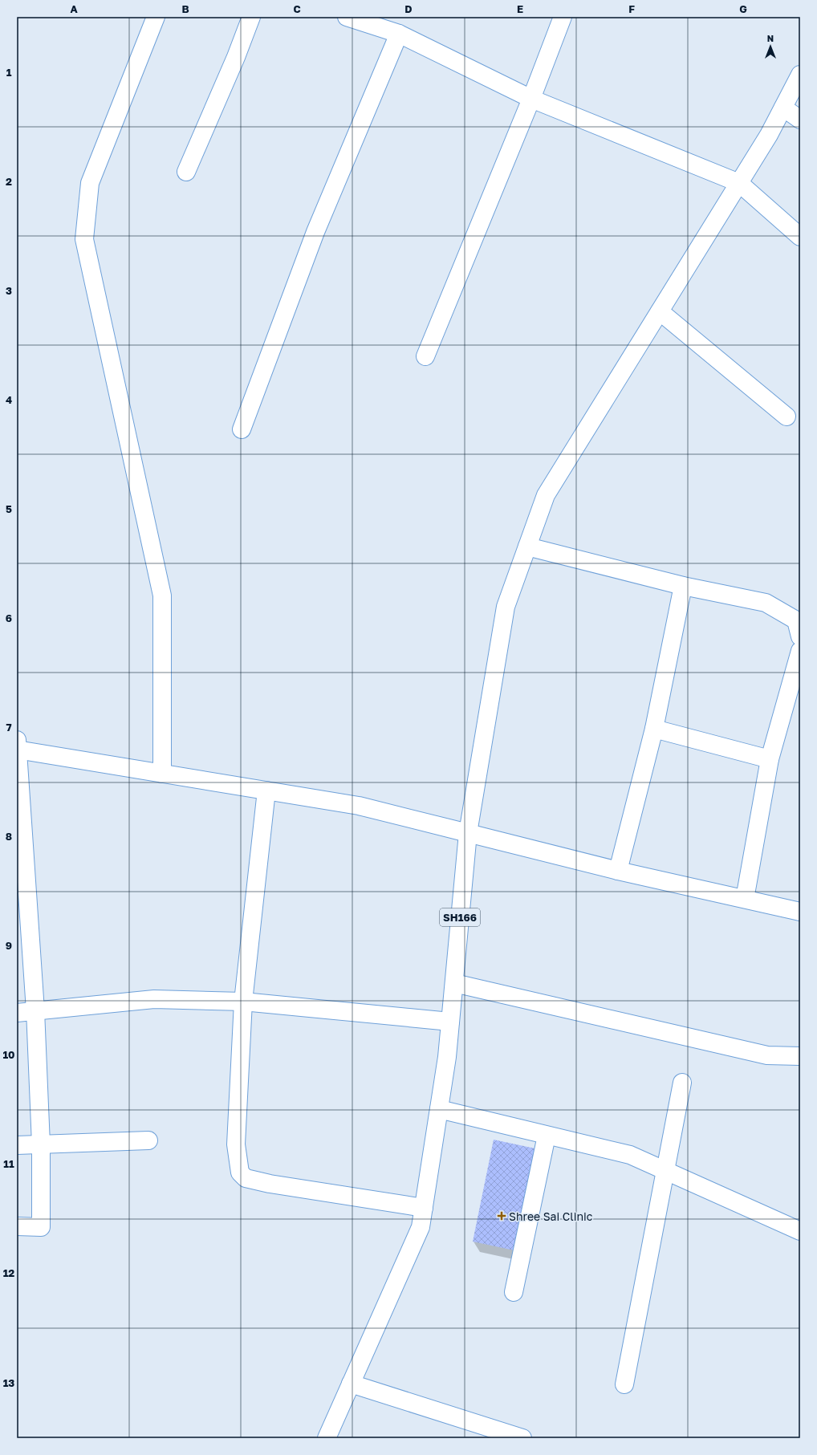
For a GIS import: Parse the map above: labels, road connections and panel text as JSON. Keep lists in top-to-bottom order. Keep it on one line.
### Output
{"streets":{"street":["SH166"]},"places":{"health":["Shree Sai Clinic"]},"north":"top","grid":{"columns":["A","B","C","D","E","F","G"],"rows":["1","2","3","4","5","6","7","8","9","10","11","12","13"]}}
